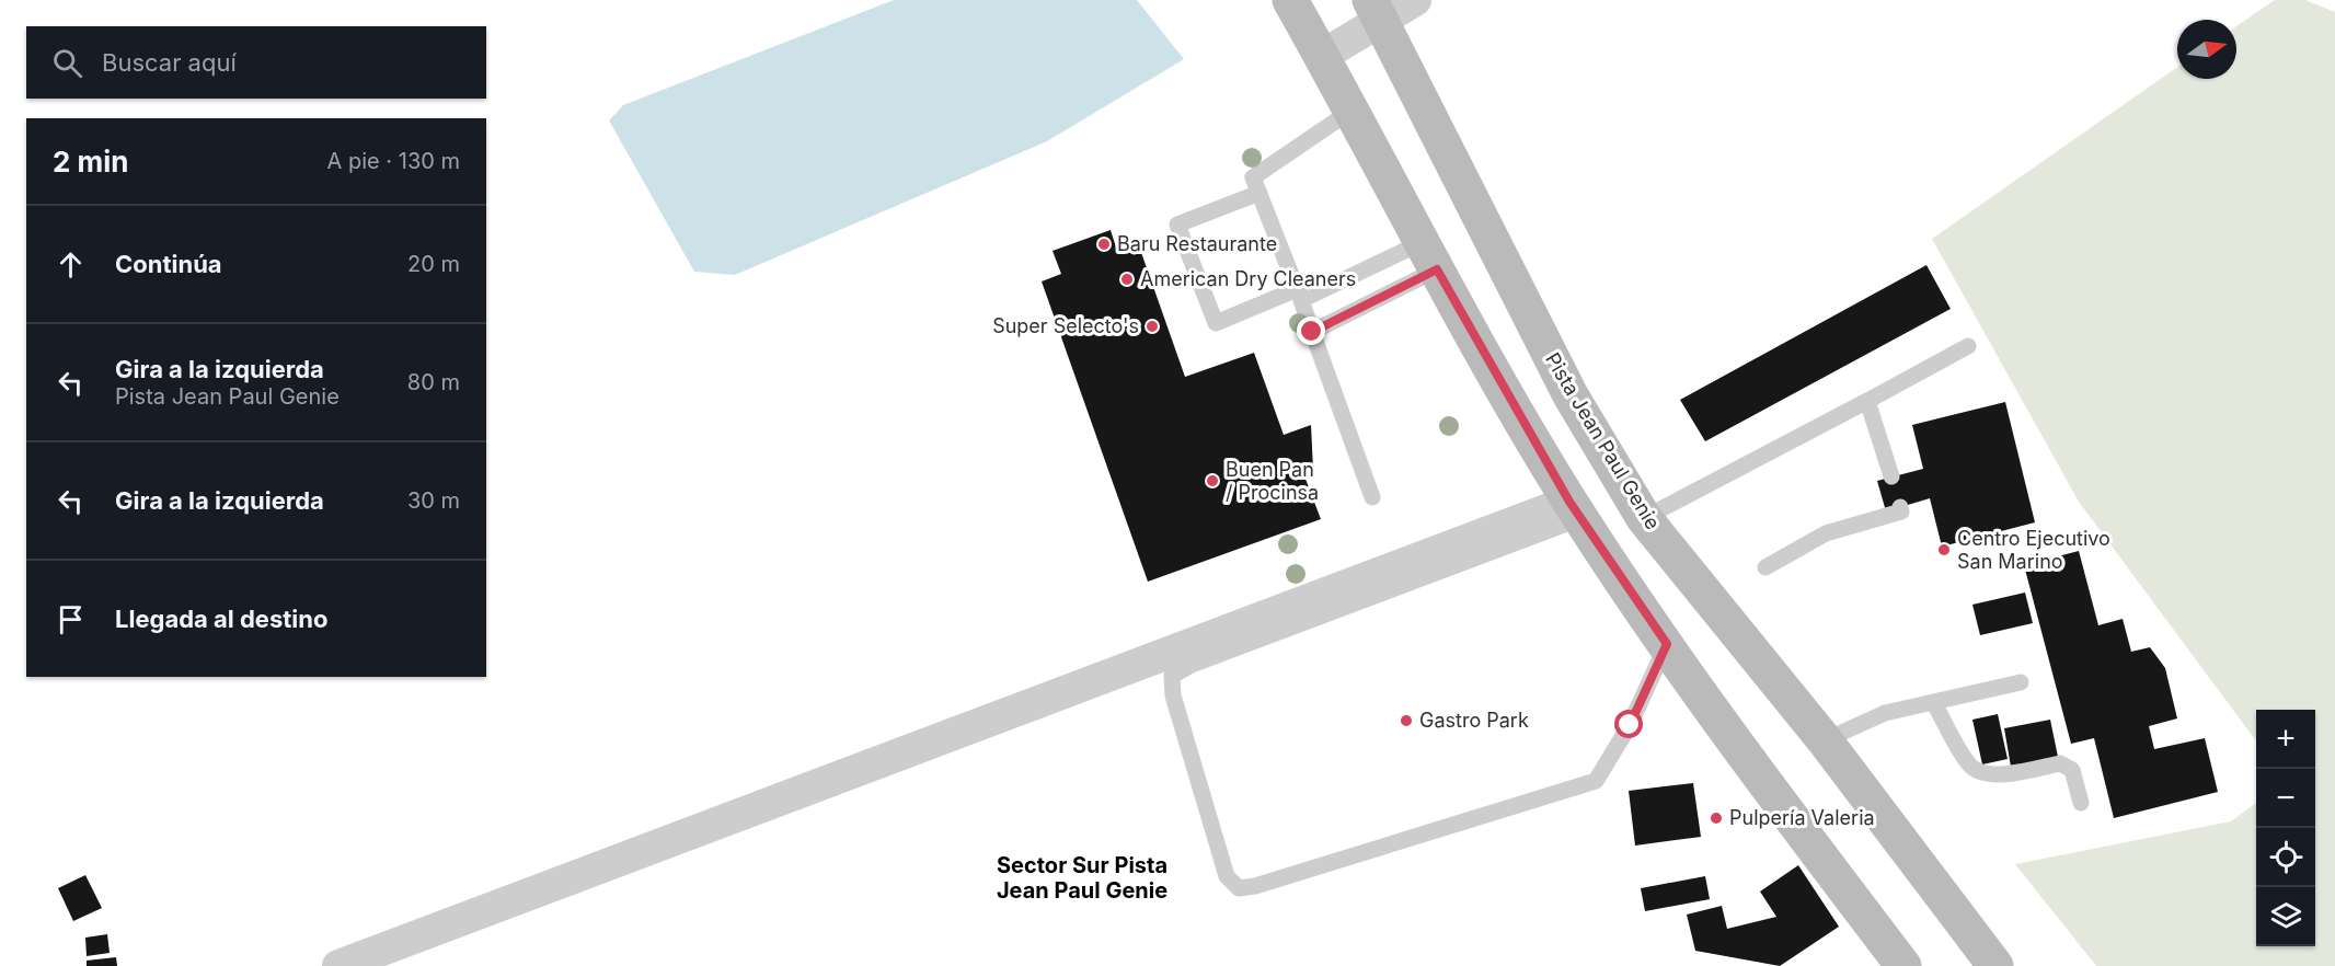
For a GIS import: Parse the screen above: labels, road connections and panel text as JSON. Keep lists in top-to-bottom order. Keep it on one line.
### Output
{"streets":{"main road":["Pista Jean Paul Genie"]},"districts":["Sector Sur Pista Jean Paul Genie"],"places":["Baru Restaurante","American Dry Cleaners","Super Selecto's","Buen Pan / Procinsa","Centro Ejecutivo San Marino","Gastro Park","Pulpería Valeria"],"north":"right","page":{"search":"Buscar aquí","heading":["2 min","A pie · 130 m"],"list":[["Continúa","20 m"],["Gira a la izquierda","Pista Jean Paul Genie","80 m"],["Gira a la izquierda","30 m"],"Llegada al destino"],"map_buttons":["+","−"]}}
